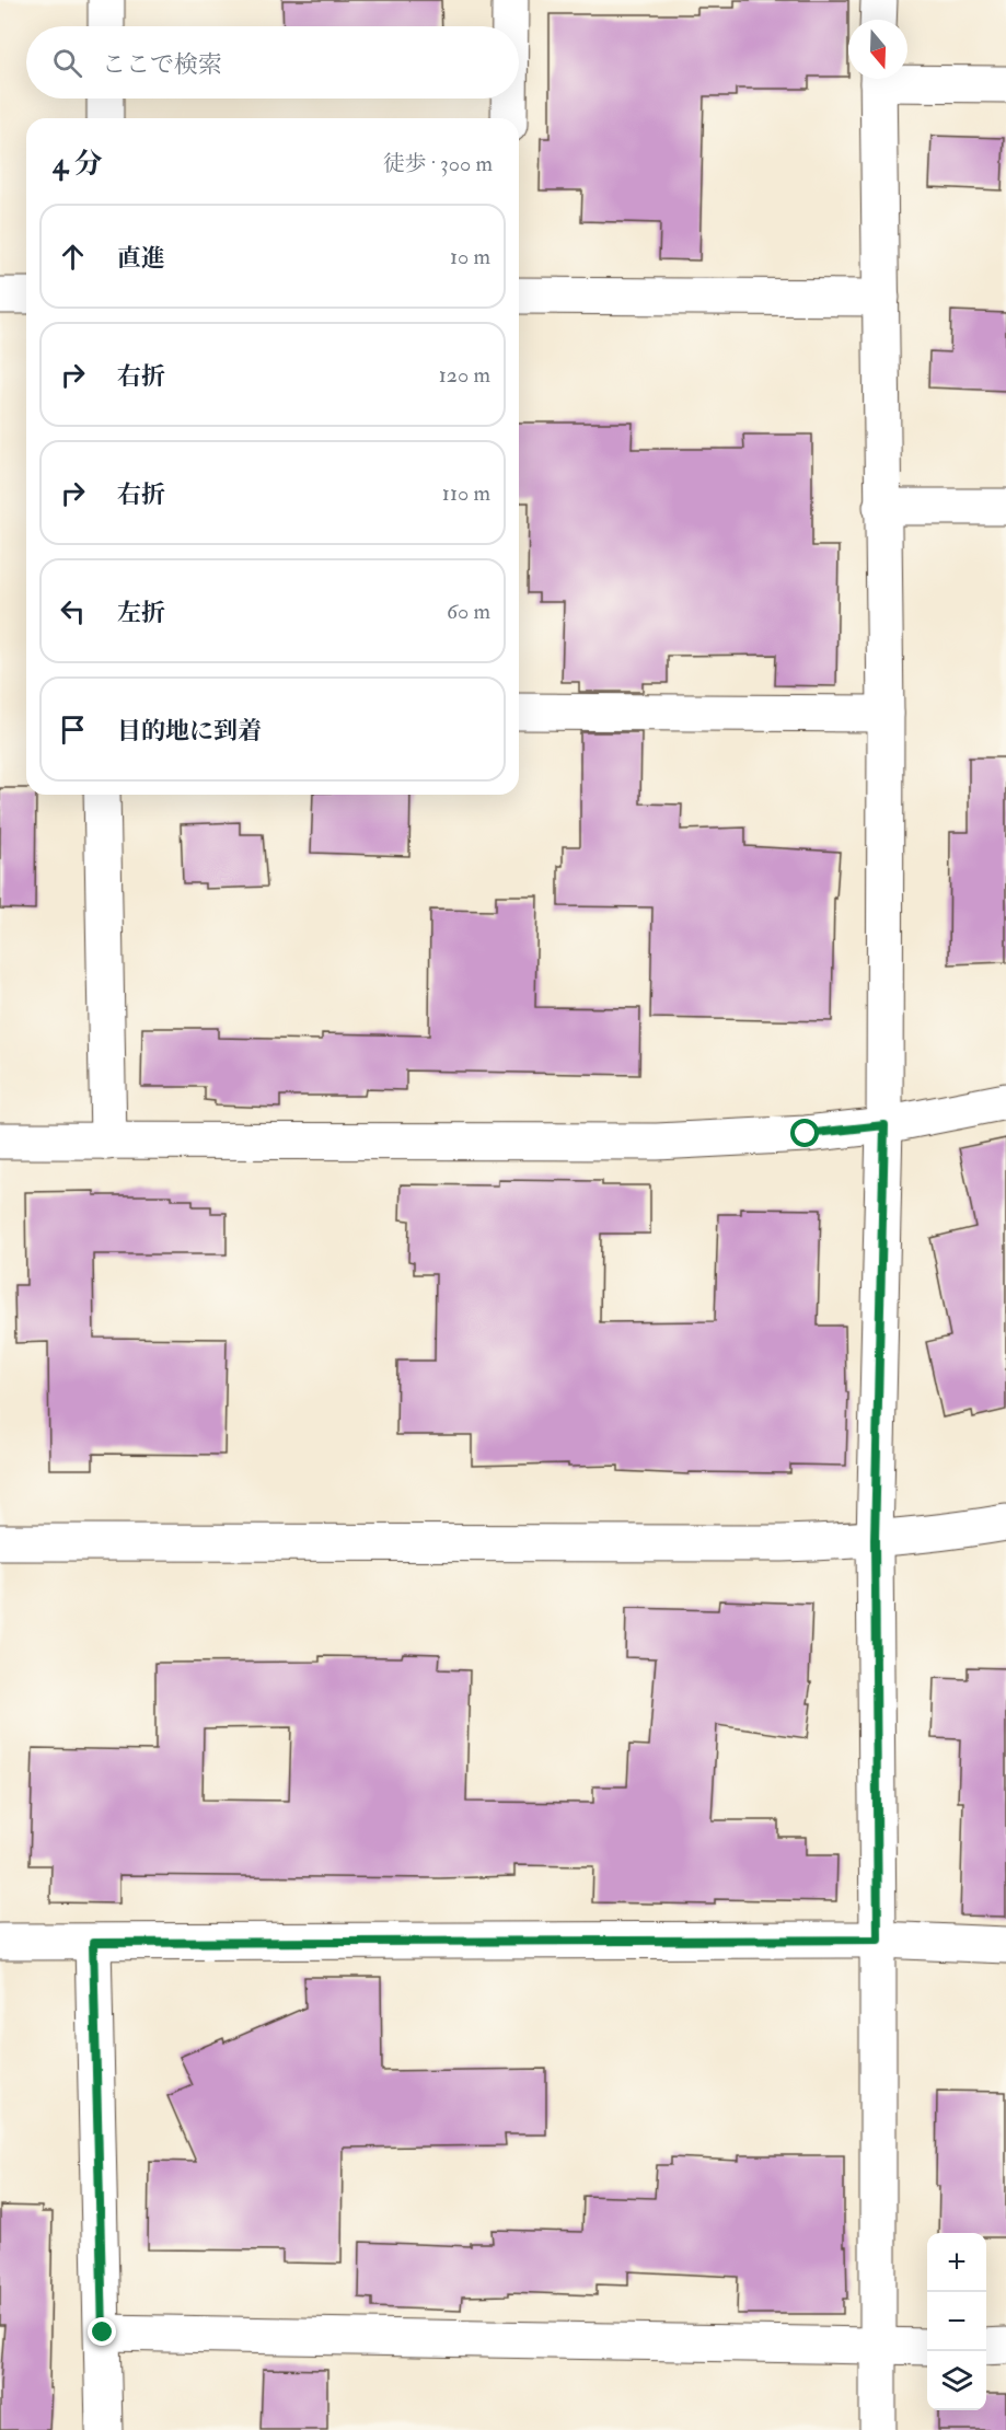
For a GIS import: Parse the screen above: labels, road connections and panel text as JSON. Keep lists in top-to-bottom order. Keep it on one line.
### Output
{"north":"bottom","page":{"search":"ここで検索","heading":["4 分","徒歩 · 300 m"],"list":[["直進","10 m"],["右折","120 m"],["右折","110 m"],["左折","60 m"],"目的地に到着"],"map_buttons":["+","−"]}}
